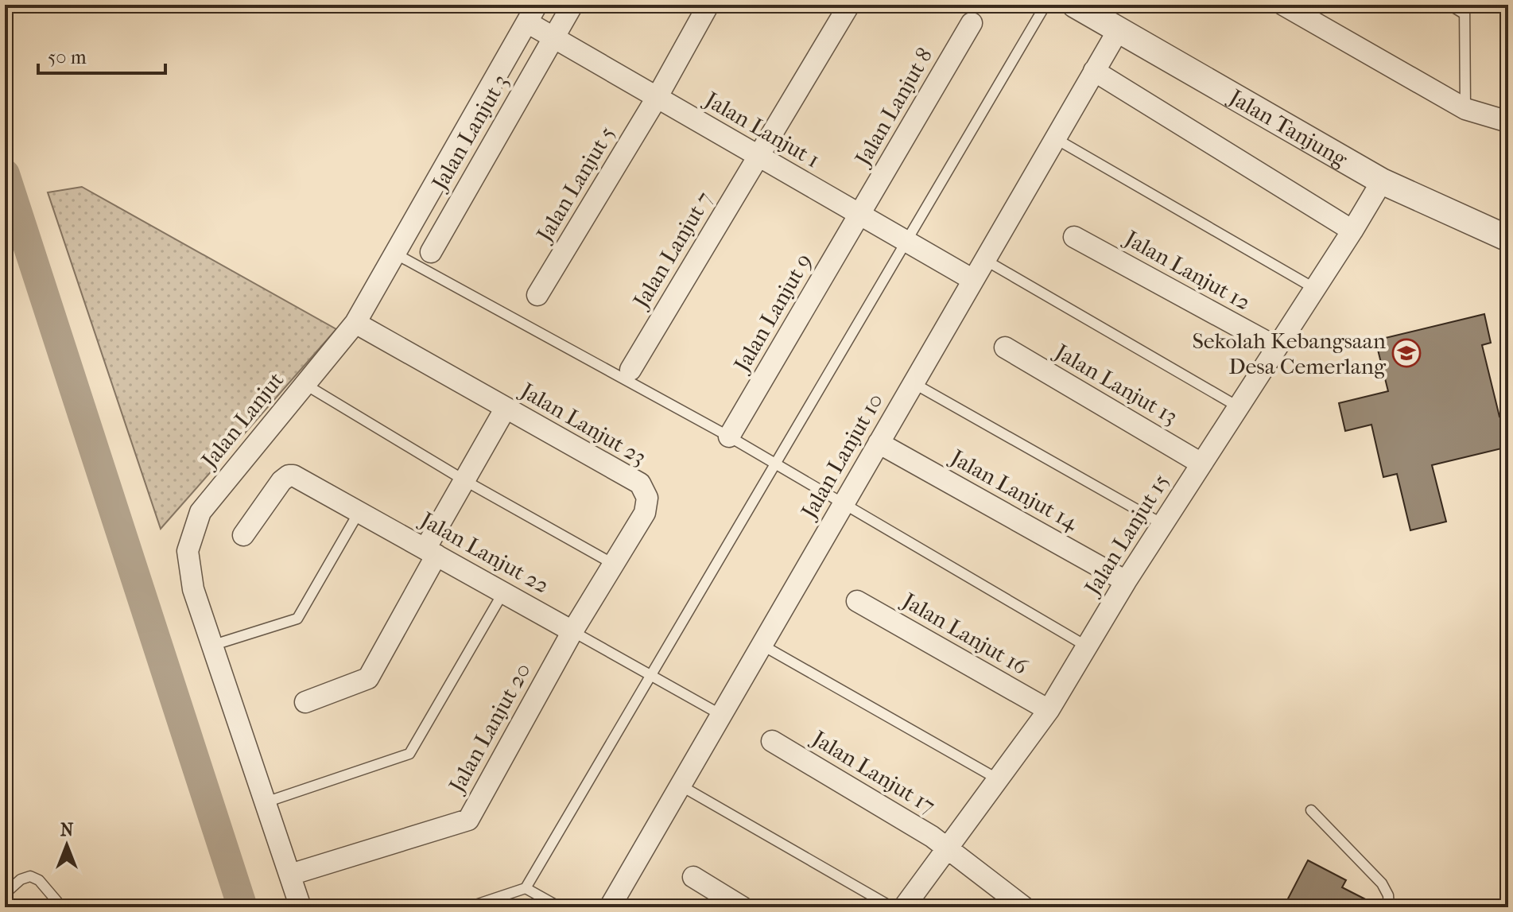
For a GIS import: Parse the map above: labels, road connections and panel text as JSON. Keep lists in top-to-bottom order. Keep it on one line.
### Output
{"streets":{"street":["Jalan Lanjut 8","Jalan Tanjung","Jalan Lanjut 1","Jalan Lanjut 3","Jalan Lanjut 5","Jalan Lanjut 7","Jalan Lanjut 12","Jalan Lanjut 9","Jalan Lanjut 13","Jalan Lanjut","Jalan Lanjut 23","Jalan Lanjut 10","Jalan Lanjut 14","Jalan Lanjut 15","Jalan Lanjut 22","Jalan Lanjut 16","Jalan Lanjut 20","Jalan Lanjut 17"]},"crossings":[["Jalan Lanjut 8","Jalan Lanjut 1"],["Jalan Lanjut 8","Jalan Lanjut 9"],["Jalan Tanjung","Jalan Lanjut 10"],["Jalan Tanjung","Jalan Lanjut 15"],["Jalan Lanjut 1","Jalan Lanjut 3"],["Jalan Lanjut 1","Jalan Lanjut 5"],["Jalan Lanjut 1","Jalan Lanjut 7"],["Jalan Lanjut 1","Jalan Lanjut 9"],["Jalan Lanjut 1","Jalan Lanjut"],["Jalan Lanjut 1","Jalan Lanjut 10"],["Jalan Lanjut 12","Jalan Lanjut 15"],["Jalan Lanjut 13","Jalan Lanjut 15"],["Jalan Lanjut","Jalan Lanjut 23"],["Jalan Lanjut","Jalan Lanjut 20"],["Jalan Lanjut 23","Jalan Lanjut 22"],["Jalan Lanjut 23","Jalan Lanjut 20"],["Jalan Lanjut 10","Jalan Lanjut 14"],["Jalan Lanjut 10","Jalan Lanjut 22"],["Jalan Lanjut 14","Jalan Lanjut 15"],["Jalan Lanjut 15","Jalan Lanjut 16"],["Jalan Lanjut 15","Jalan Lanjut 17"],["Jalan Lanjut 22","Jalan Lanjut 20"]],"places":{"school or university":["Sekolah Kebangsaan Desa Cemerlang"]},"scale_bar":"50 m","north":"top"}
